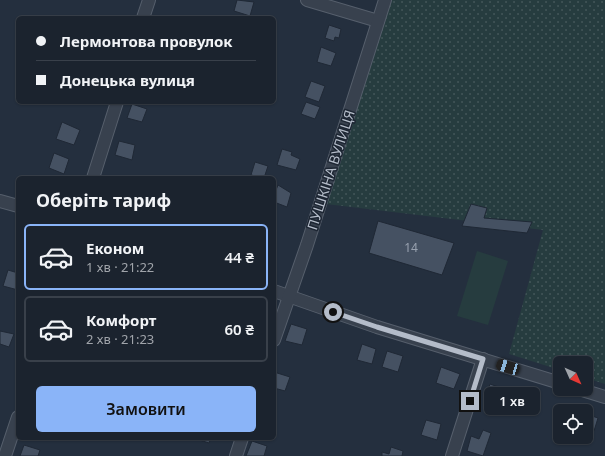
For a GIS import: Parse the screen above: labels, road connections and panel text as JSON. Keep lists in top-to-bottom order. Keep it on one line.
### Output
{"streets":{"street":["ПУШКІНА ВУЛИЦЯ"]},"house_numbers":["14"],"north":"bottom right","page":{"banner":["Лермонтова провулок","Донецька вулиця"],"heading":"Оберіть тариф","list":[{"name":"Економ","note":"1 хв · 21:22","value":"44 ₴"},{"name":"Комфорт","note":"2 хв · 21:23","value":"60 ₴"}],"buttons":"Замовити","bubble":"1 хв"}}
